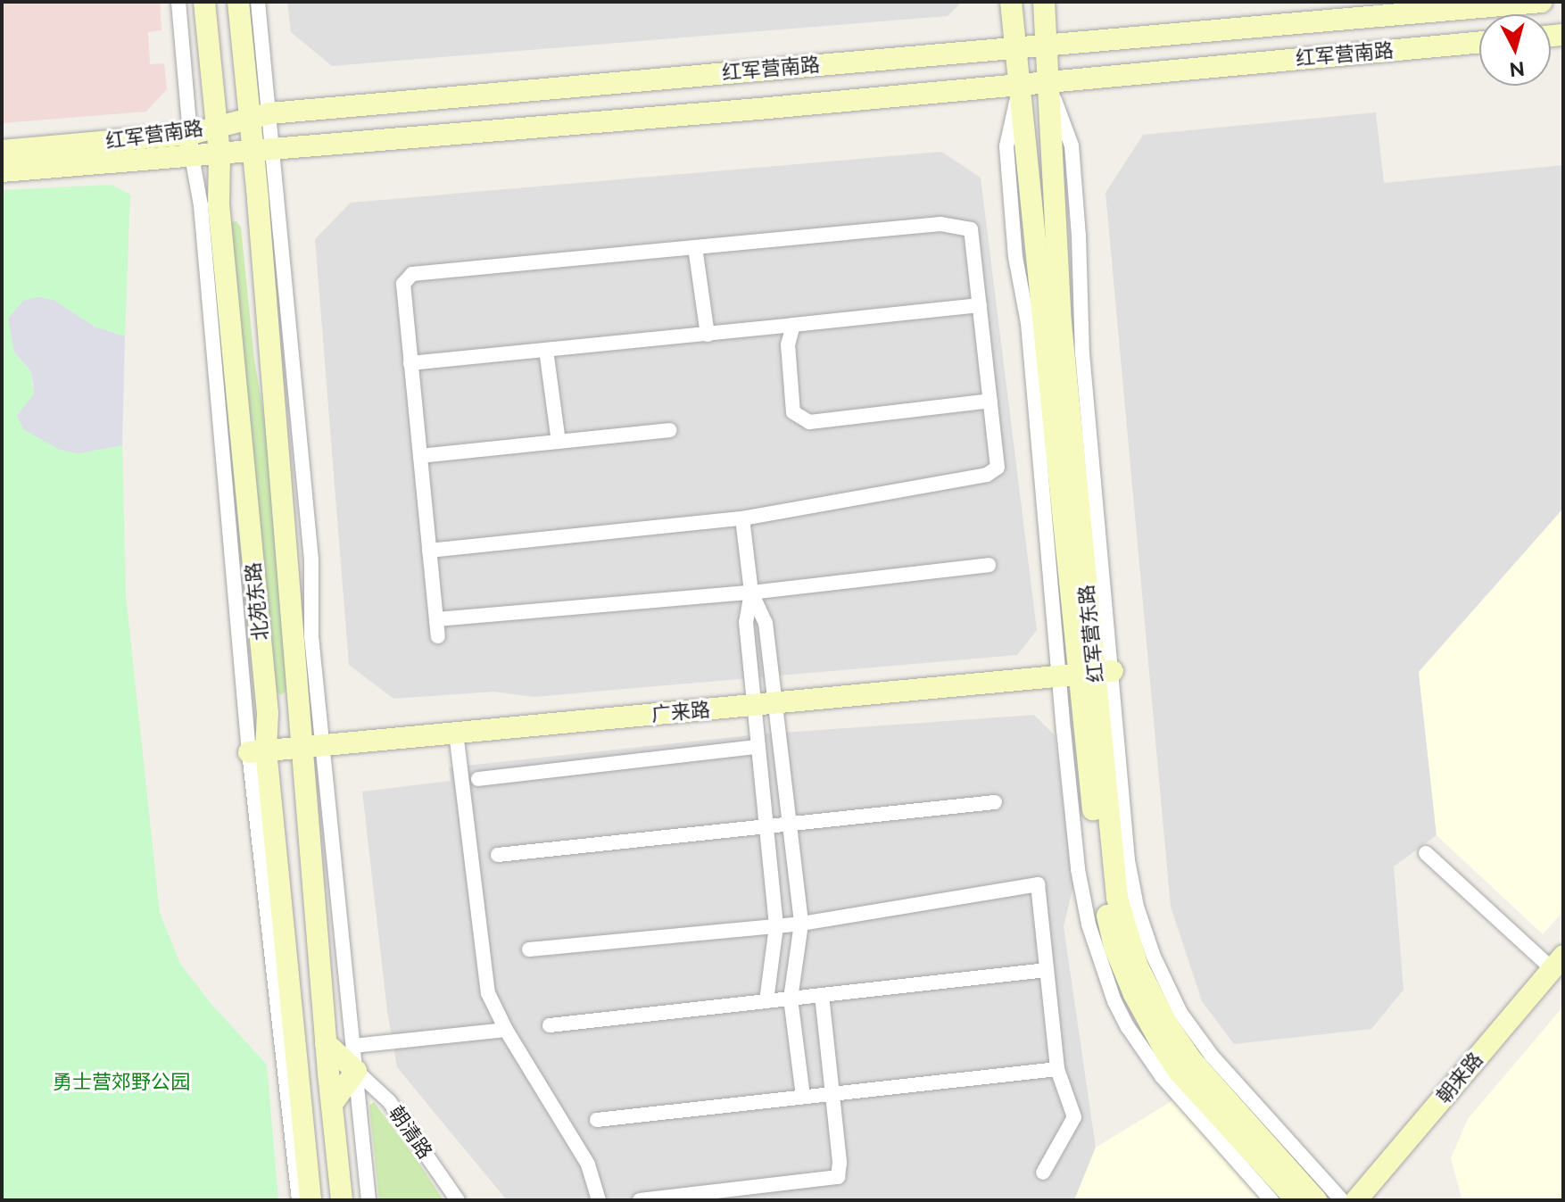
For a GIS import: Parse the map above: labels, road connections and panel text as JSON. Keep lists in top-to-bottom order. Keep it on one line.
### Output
{"streets":{"main road":["红军营南路","北苑东路","红军营东路","广来路","朝来路"],"street":["朝清路"]},"crossings":[["红军营南路","北苑东路"],["红军营南路","红军营东路"],["北苑东路","广来路"],["红军营东路","广来路"]],"parks":["勇士营郊野公园"],"north":"bottom"}
